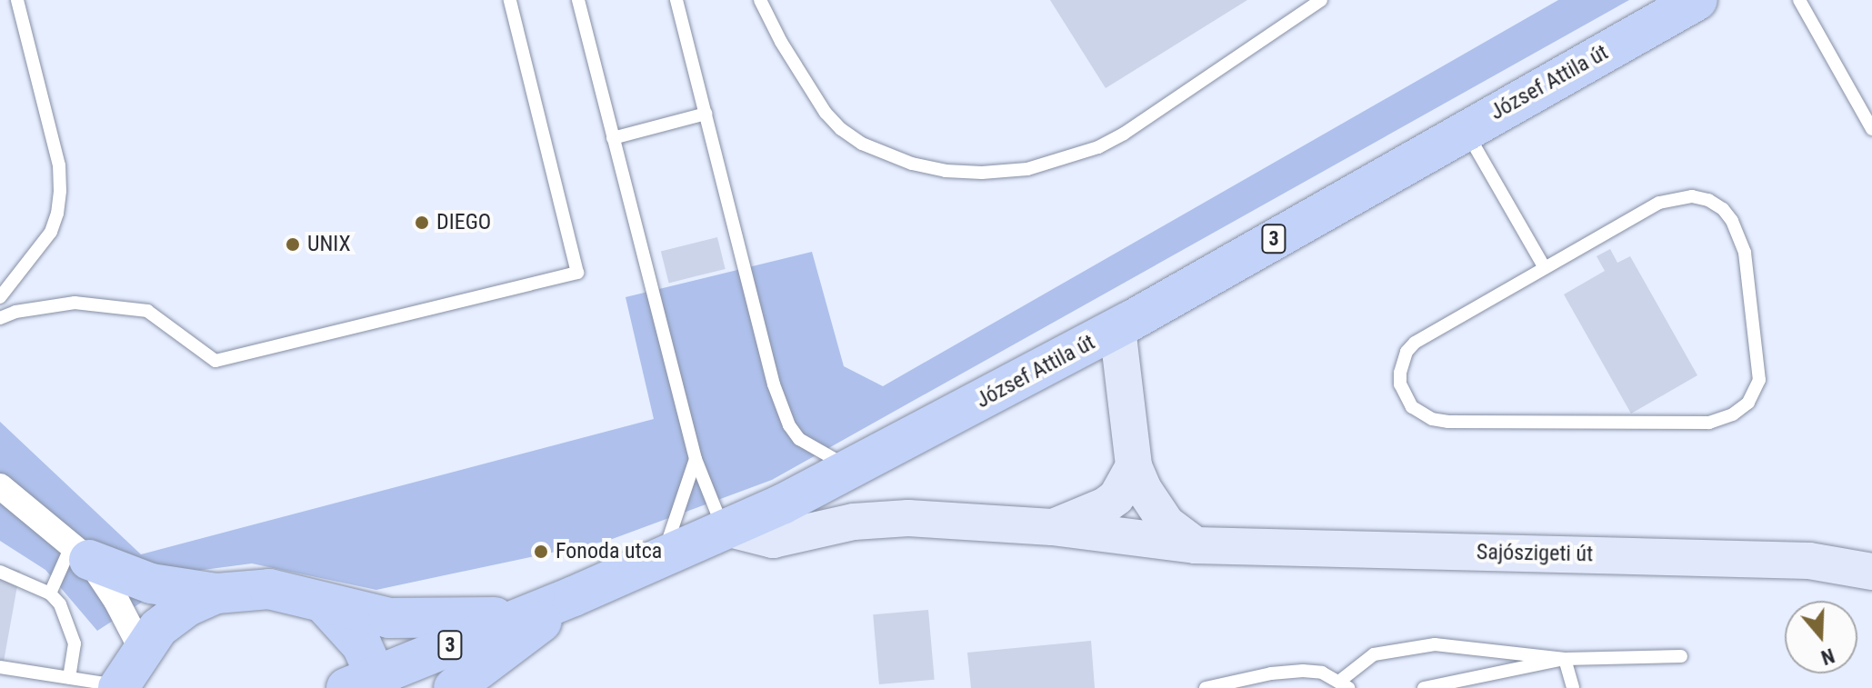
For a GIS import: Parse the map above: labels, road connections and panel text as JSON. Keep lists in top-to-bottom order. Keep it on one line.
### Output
{"streets":{"main road":["József Attila út","3","Sajószigeti út"]},"crossings":[["József Attila út","Sajószigeti út"]],"places":["DIEGO","UNIX","Fonoda utca"],"north":"bottom"}
